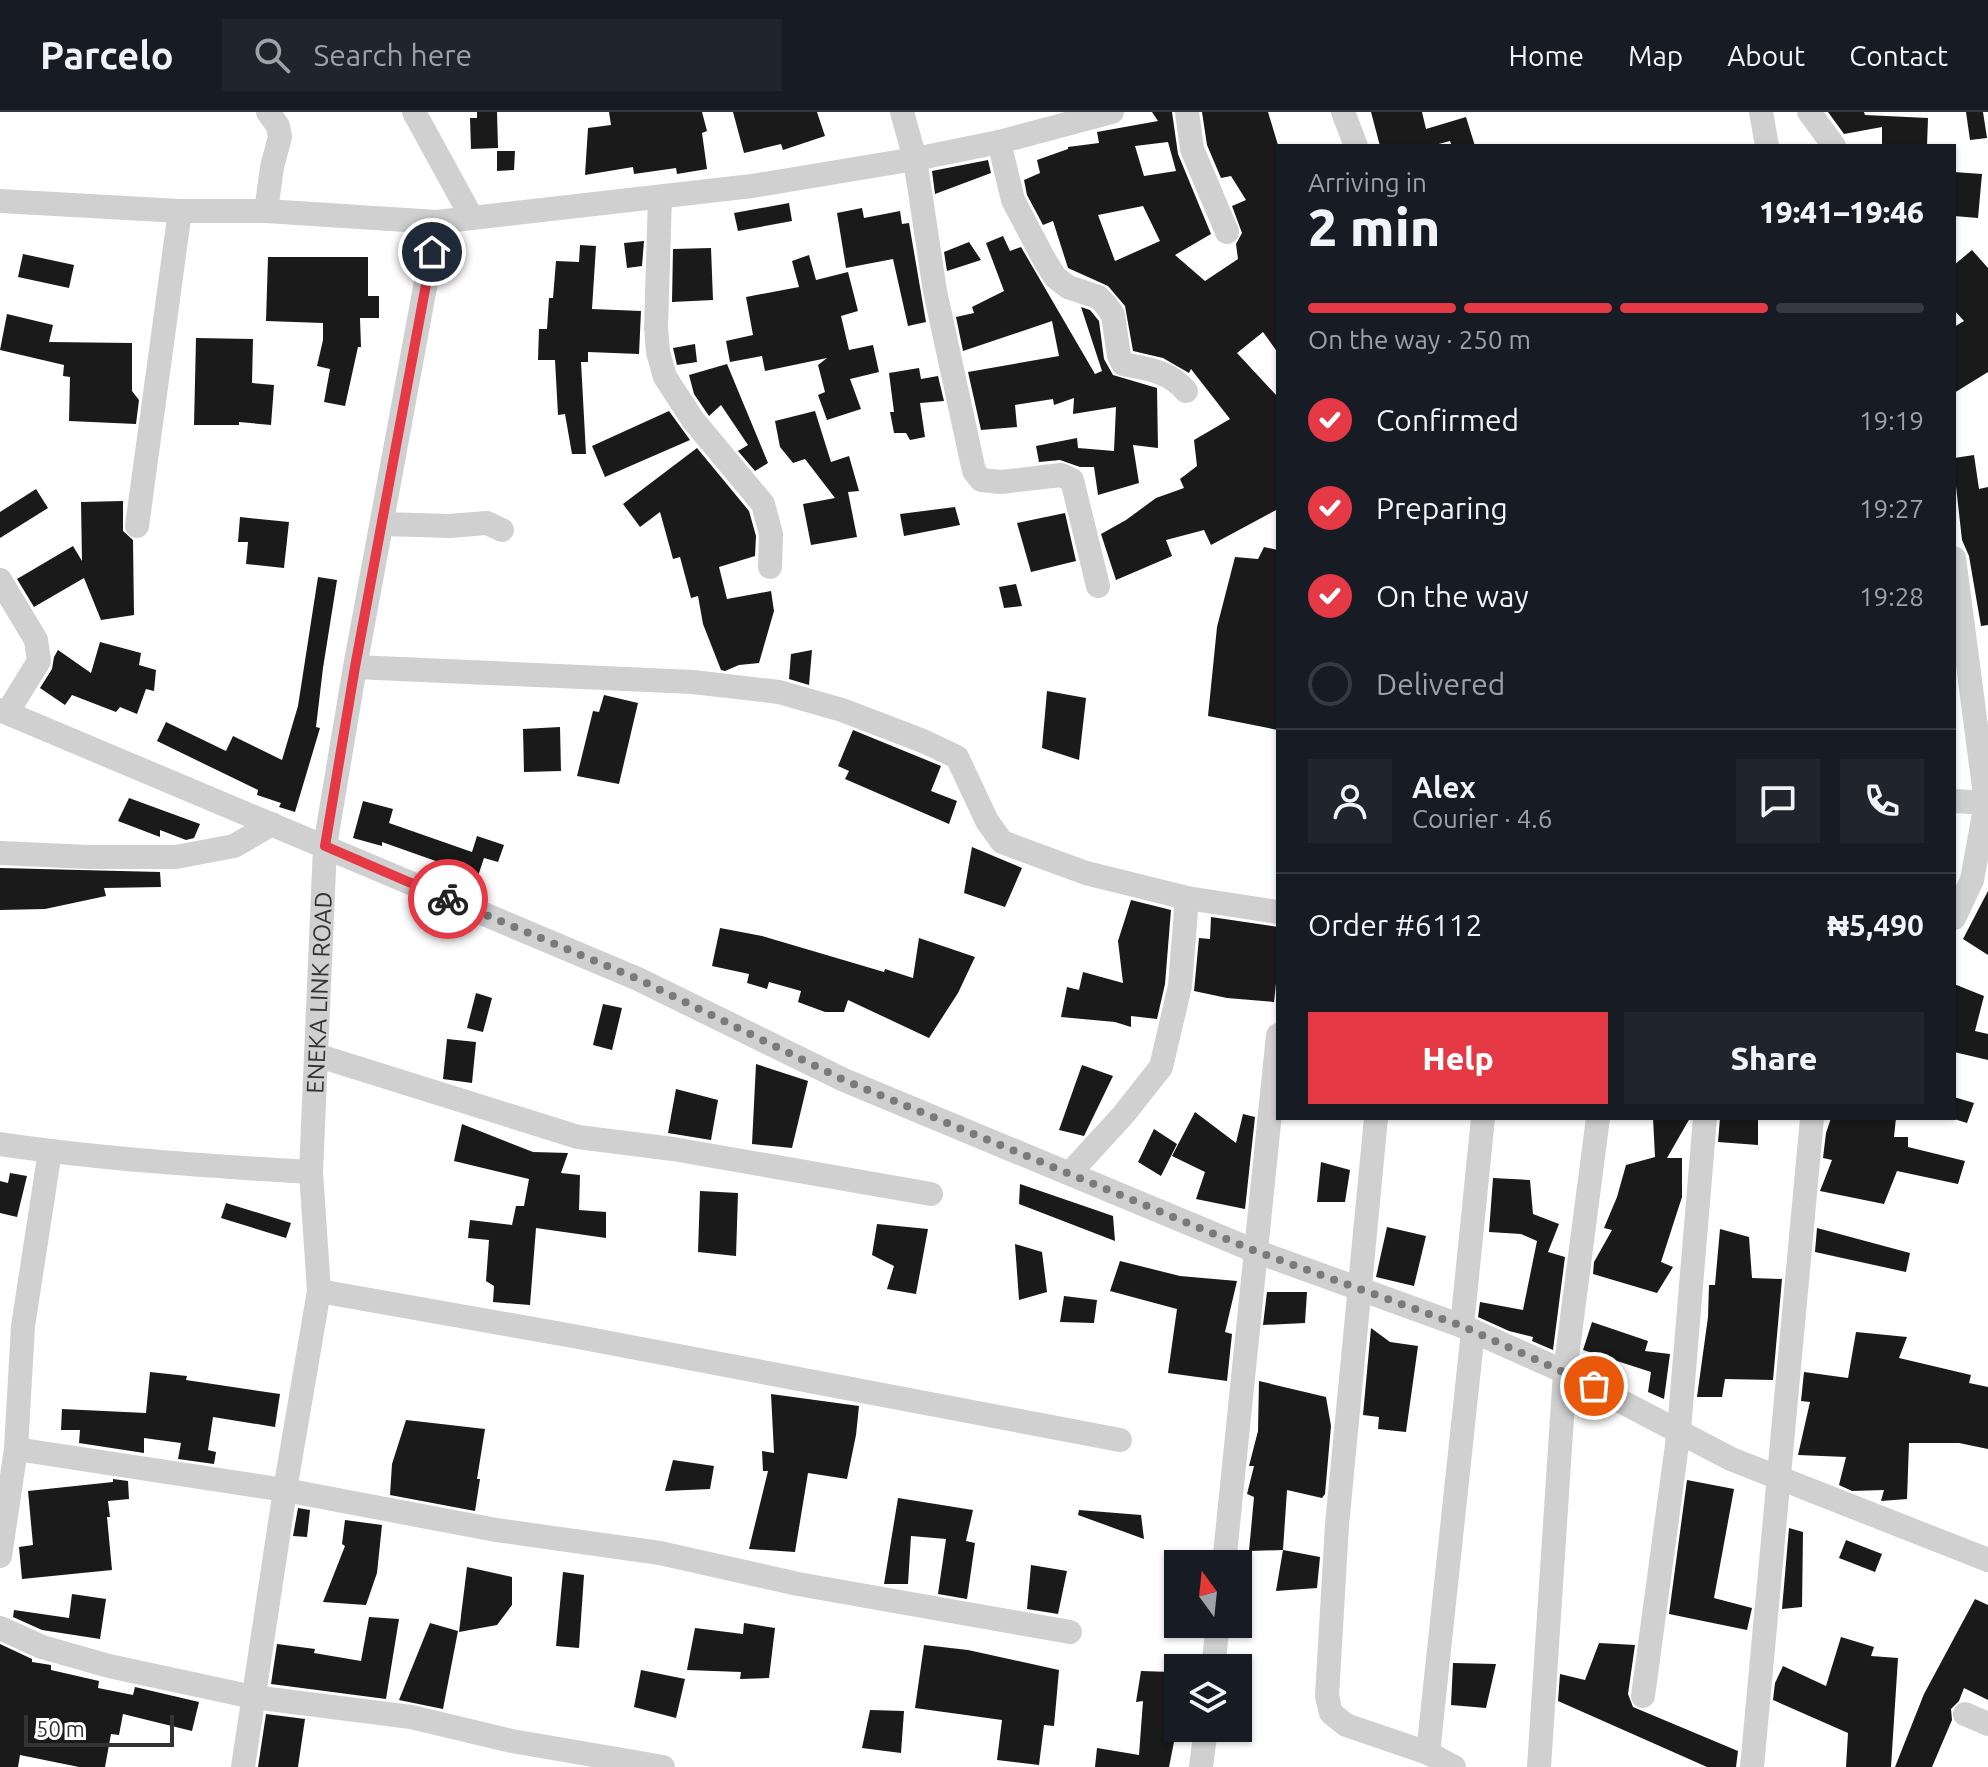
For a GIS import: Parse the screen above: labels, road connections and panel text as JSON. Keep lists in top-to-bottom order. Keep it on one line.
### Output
{"streets":{"street":["ENEKA LINK ROAD"]},"scale_bar":"50 m","north":"top","page":{"header":"Parcelo","search":"Search here","nav":["Home","Map","About","Contact"],"heading":["2 min","Arriving in","19:41–19:46"],"panel":["Alex","Courier · 4.6","Order #6112","₦5,490"],"bar":"On the way · 250 m","list":[["Confirmed","19:19"],["Preparing","19:27"],["On the way","19:28"],"Delivered"],"buttons":["Help","Share"],"scale":"50 m"}}
